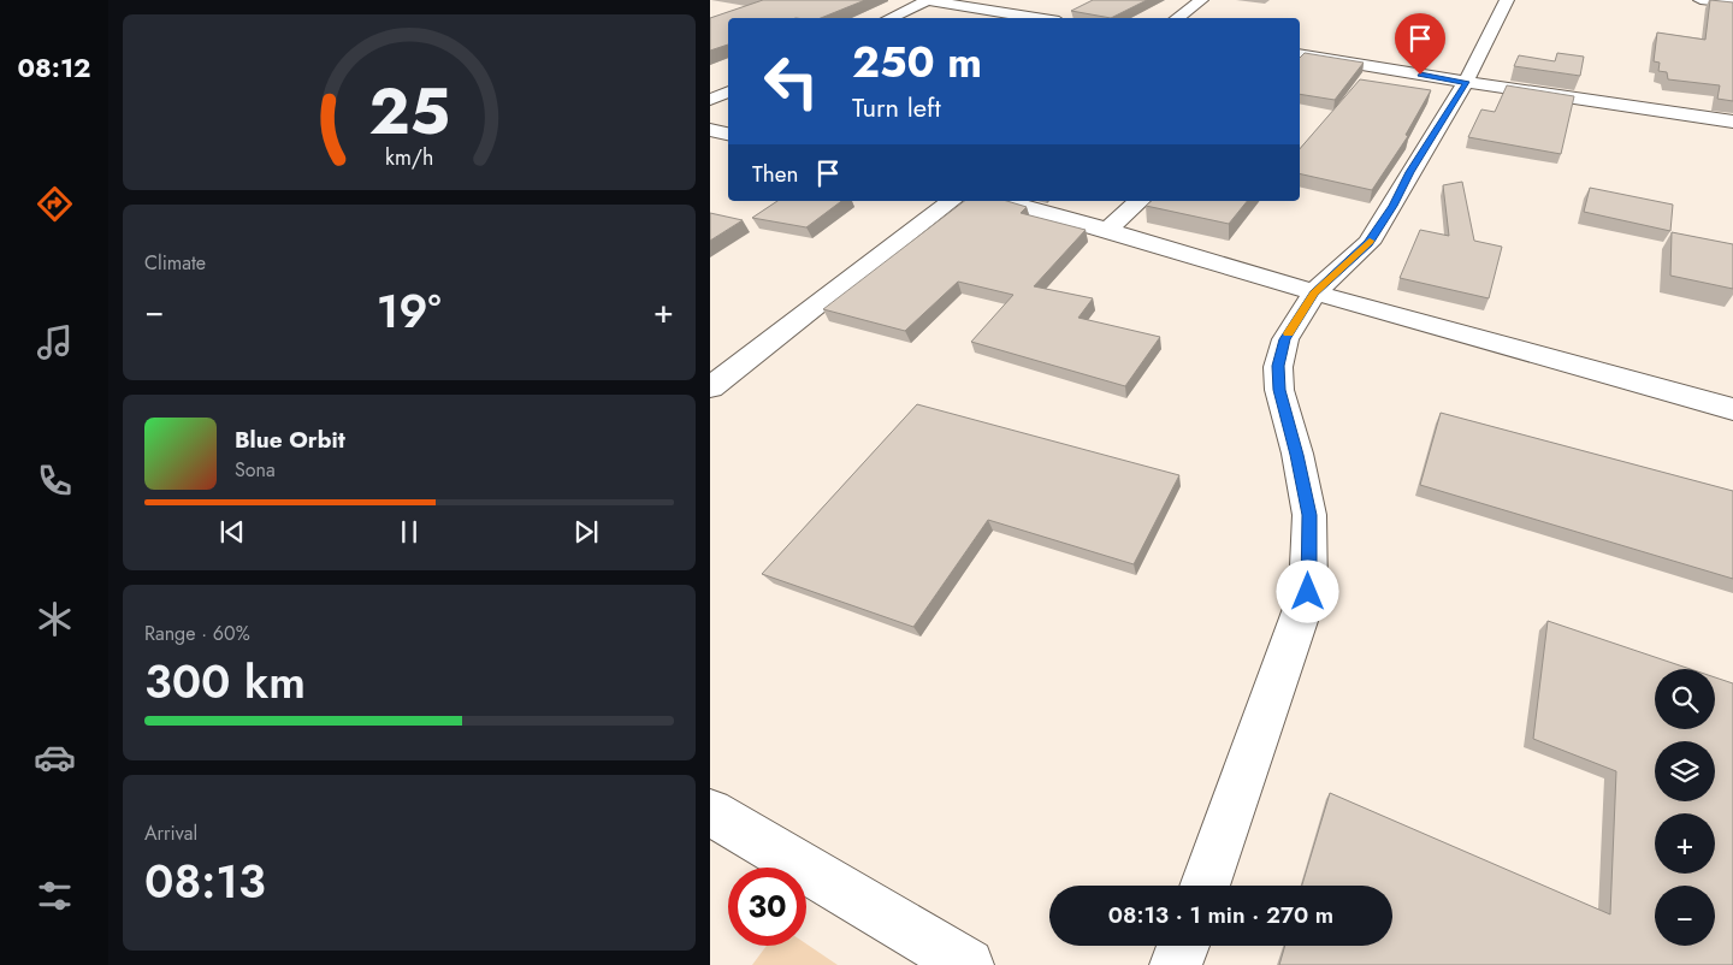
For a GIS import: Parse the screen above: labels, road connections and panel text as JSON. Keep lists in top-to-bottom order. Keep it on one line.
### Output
{"page":{"tabs":"08:12","turn":["250 m","Turn left"],"then":"Then","tile":["Climate",["Range · 60%","300 km"],["Arrival","08:13"]],"heat":["−","19°","+"],"song":["Blue Orbit","Sona"],"map_buttons":["+","−"],"limit":"30","trip":"08:13 · 1 min · 270 m","gauge":["25","km/h"]}}
